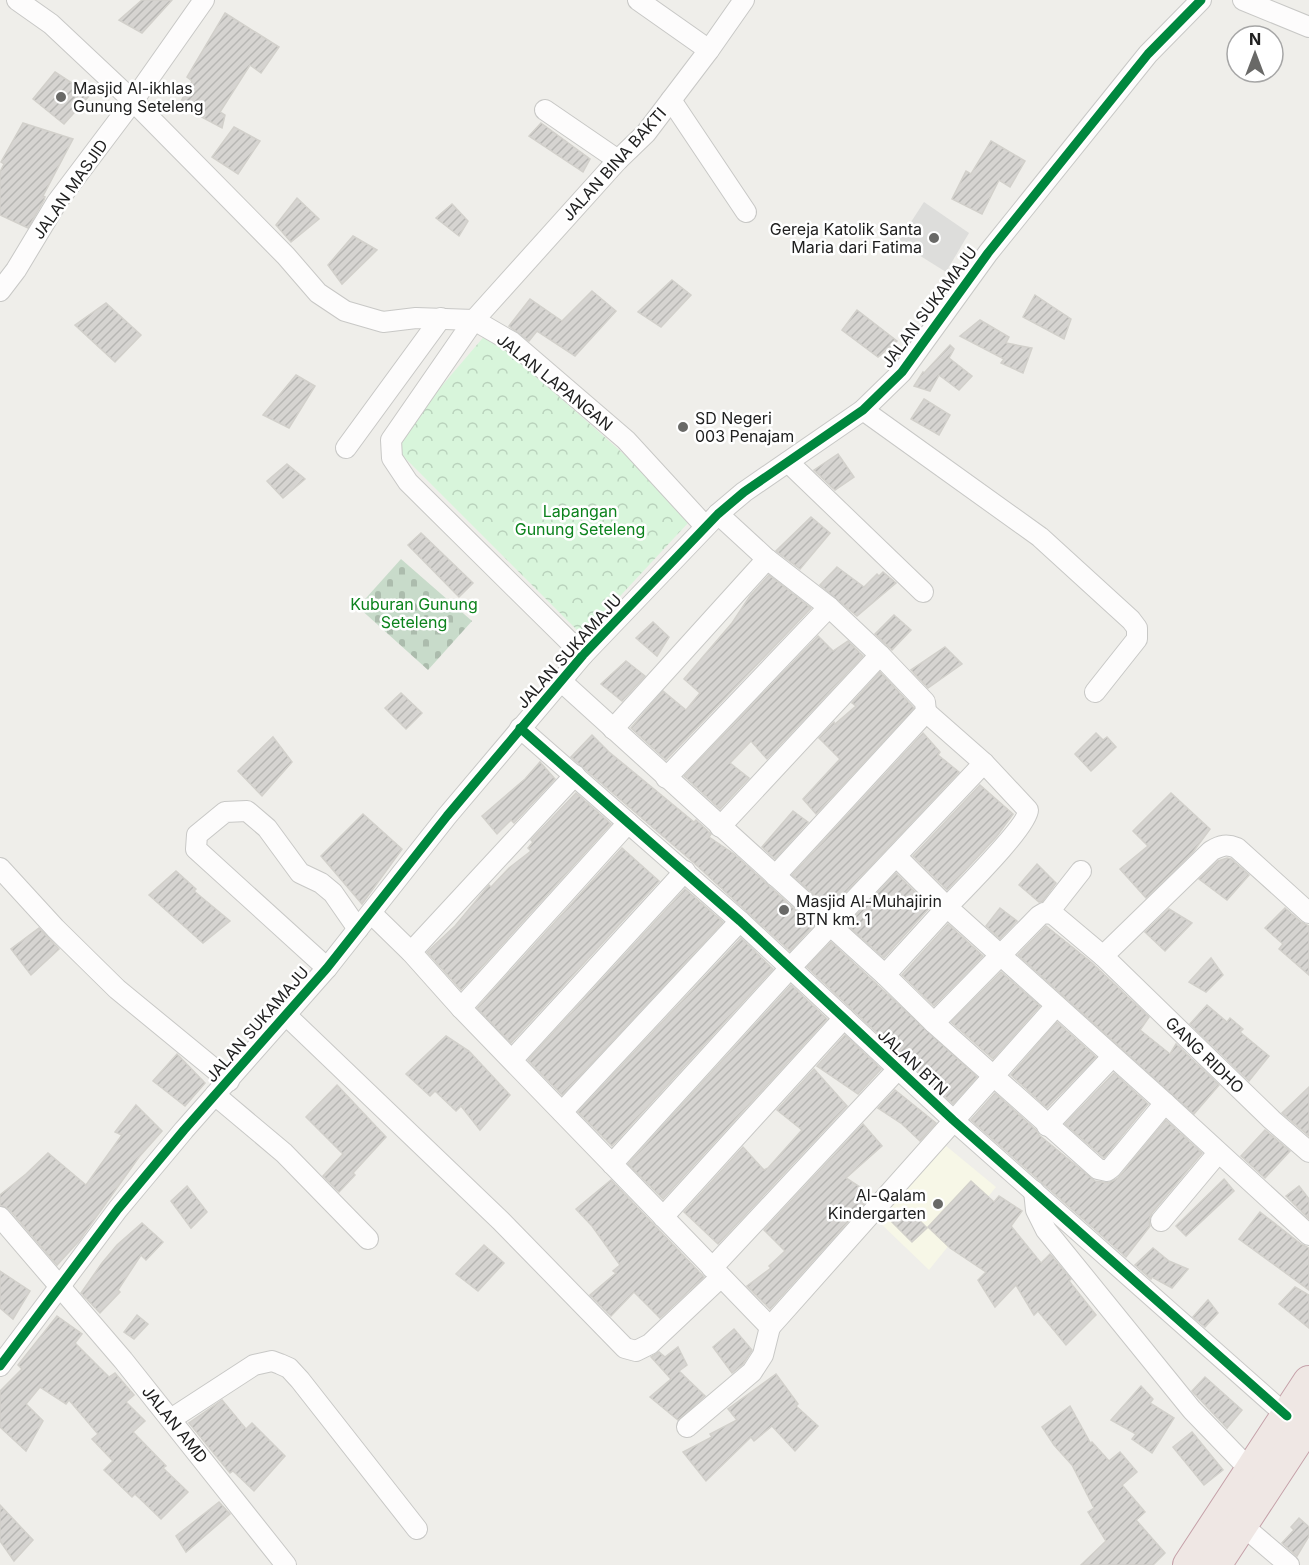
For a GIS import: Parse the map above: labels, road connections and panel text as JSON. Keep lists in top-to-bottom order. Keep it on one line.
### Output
{"streets":{"street":["JALAN BINA BAKTI","JALAN MASJID","JALAN SUKAMAJU","JALAN LAPANGAN","GANG RIDHO","JALAN BTN","JALAN AMD"]},"crossings":[["JALAN BINA BAKTI","JALAN SUKAMAJU"],["JALAN BINA BAKTI","JALAN LAPANGAN"],["JALAN MASJID","JALAN LAPANGAN"],["JALAN SUKAMAJU","JALAN LAPANGAN"],["JALAN SUKAMAJU","JALAN BTN"],["JALAN SUKAMAJU","JALAN AMD"]],"parks":["Lapangan Gunung Seteleng","Kuburan Gunung Seteleng"],"places":["Masjid Al-ikhlas Gunung Seteleng","Gereja Katolik Santa Maria dari Fatima","SD Negeri 003 Penajam","Masjid Al-Muhajirin BTN km. 1","Al-Qalam Kindergarten"],"north":"top"}
